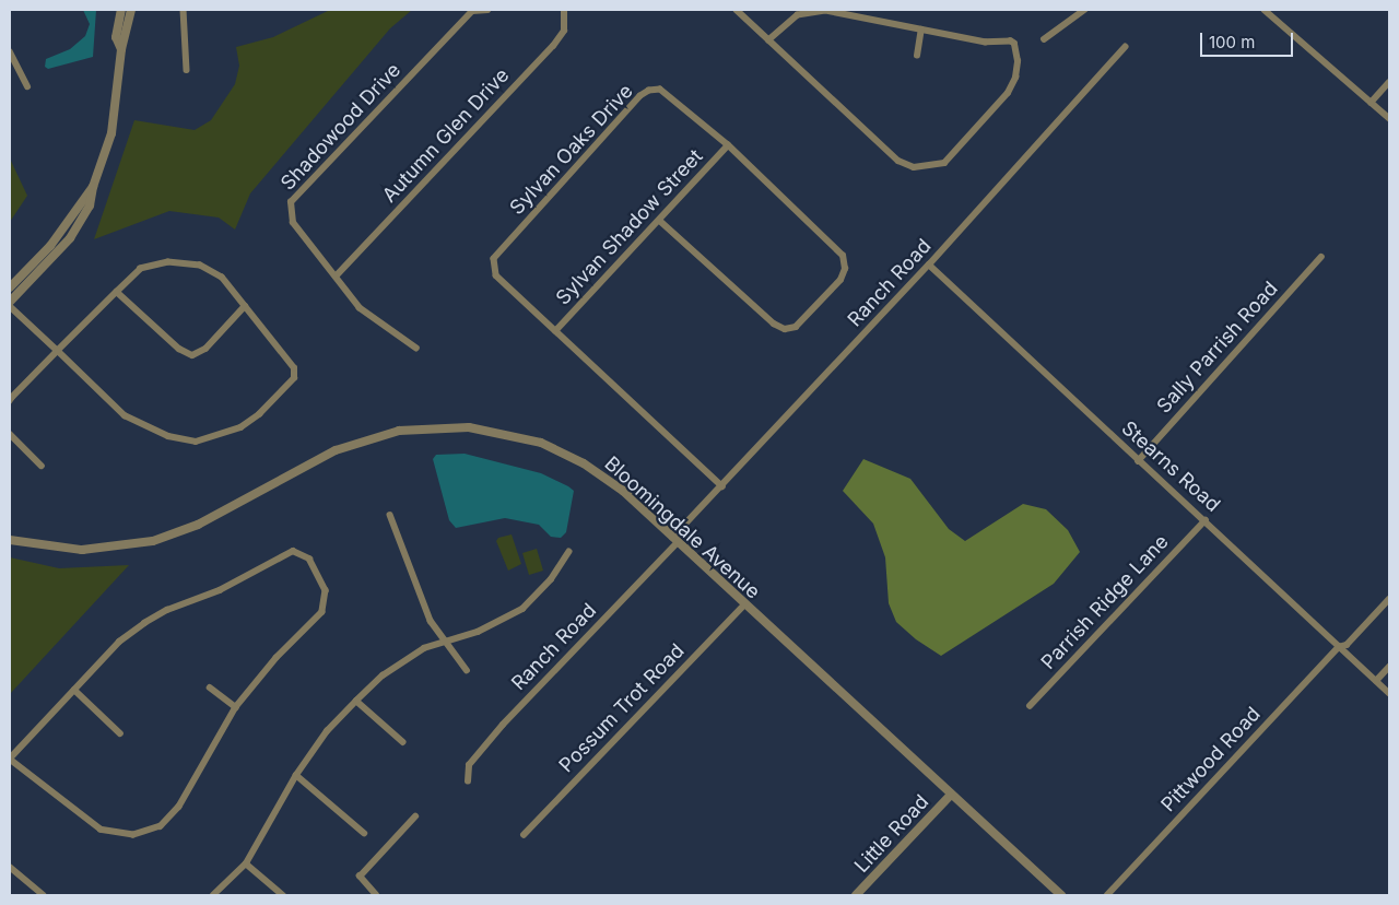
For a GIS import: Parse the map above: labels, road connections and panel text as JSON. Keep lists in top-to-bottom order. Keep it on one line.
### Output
{"streets":{"street":["Shadowood Drive","Autumn Glen Drive","Sylvan Oaks Drive","Sylvan Shadow Street","Ranch Road","Sally Parrish Road","Stearns Road","Bloomingdale Avenue","Parrish Ridge Lane","Possum Trot Road","Pittwood Road","Little Road"]},"crossings":[["Shadowood Drive","Autumn Glen Drive"],["Sylvan Oaks Drive","Sylvan Shadow Street"],["Sylvan Oaks Drive","Ranch Road"],["Ranch Road","Stearns Road"],["Ranch Road","Bloomingdale Avenue"],["Sally Parrish Road","Stearns Road"],["Stearns Road","Parrish Ridge Lane"],["Stearns Road","Pittwood Road"],["Bloomingdale Avenue","Possum Trot Road"],["Bloomingdale Avenue","Little Road"]],"scale_bar":"100 m"}
